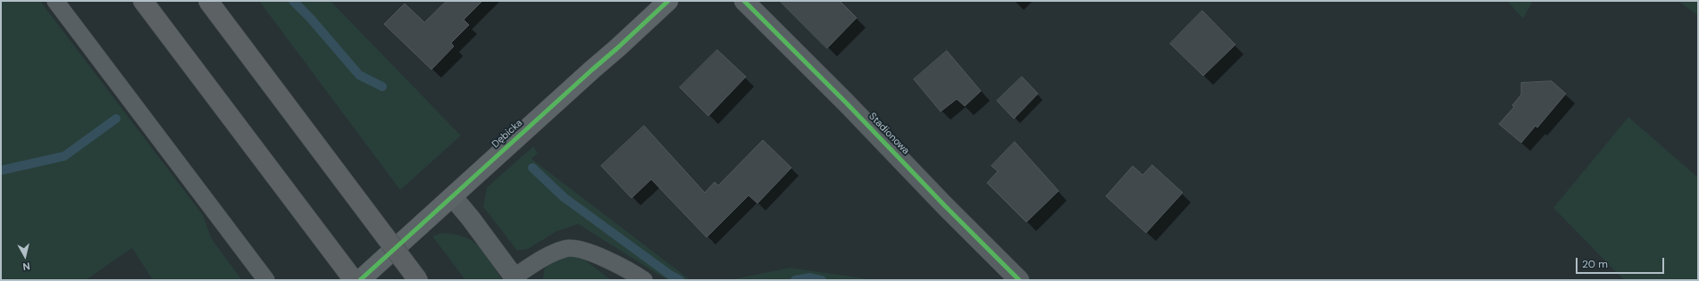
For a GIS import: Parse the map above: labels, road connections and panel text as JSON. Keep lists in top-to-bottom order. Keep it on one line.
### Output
{"streets":{"street":["Dębicka","Stadionowa"]},"scale_bar":"20 m","north":"bottom"}
